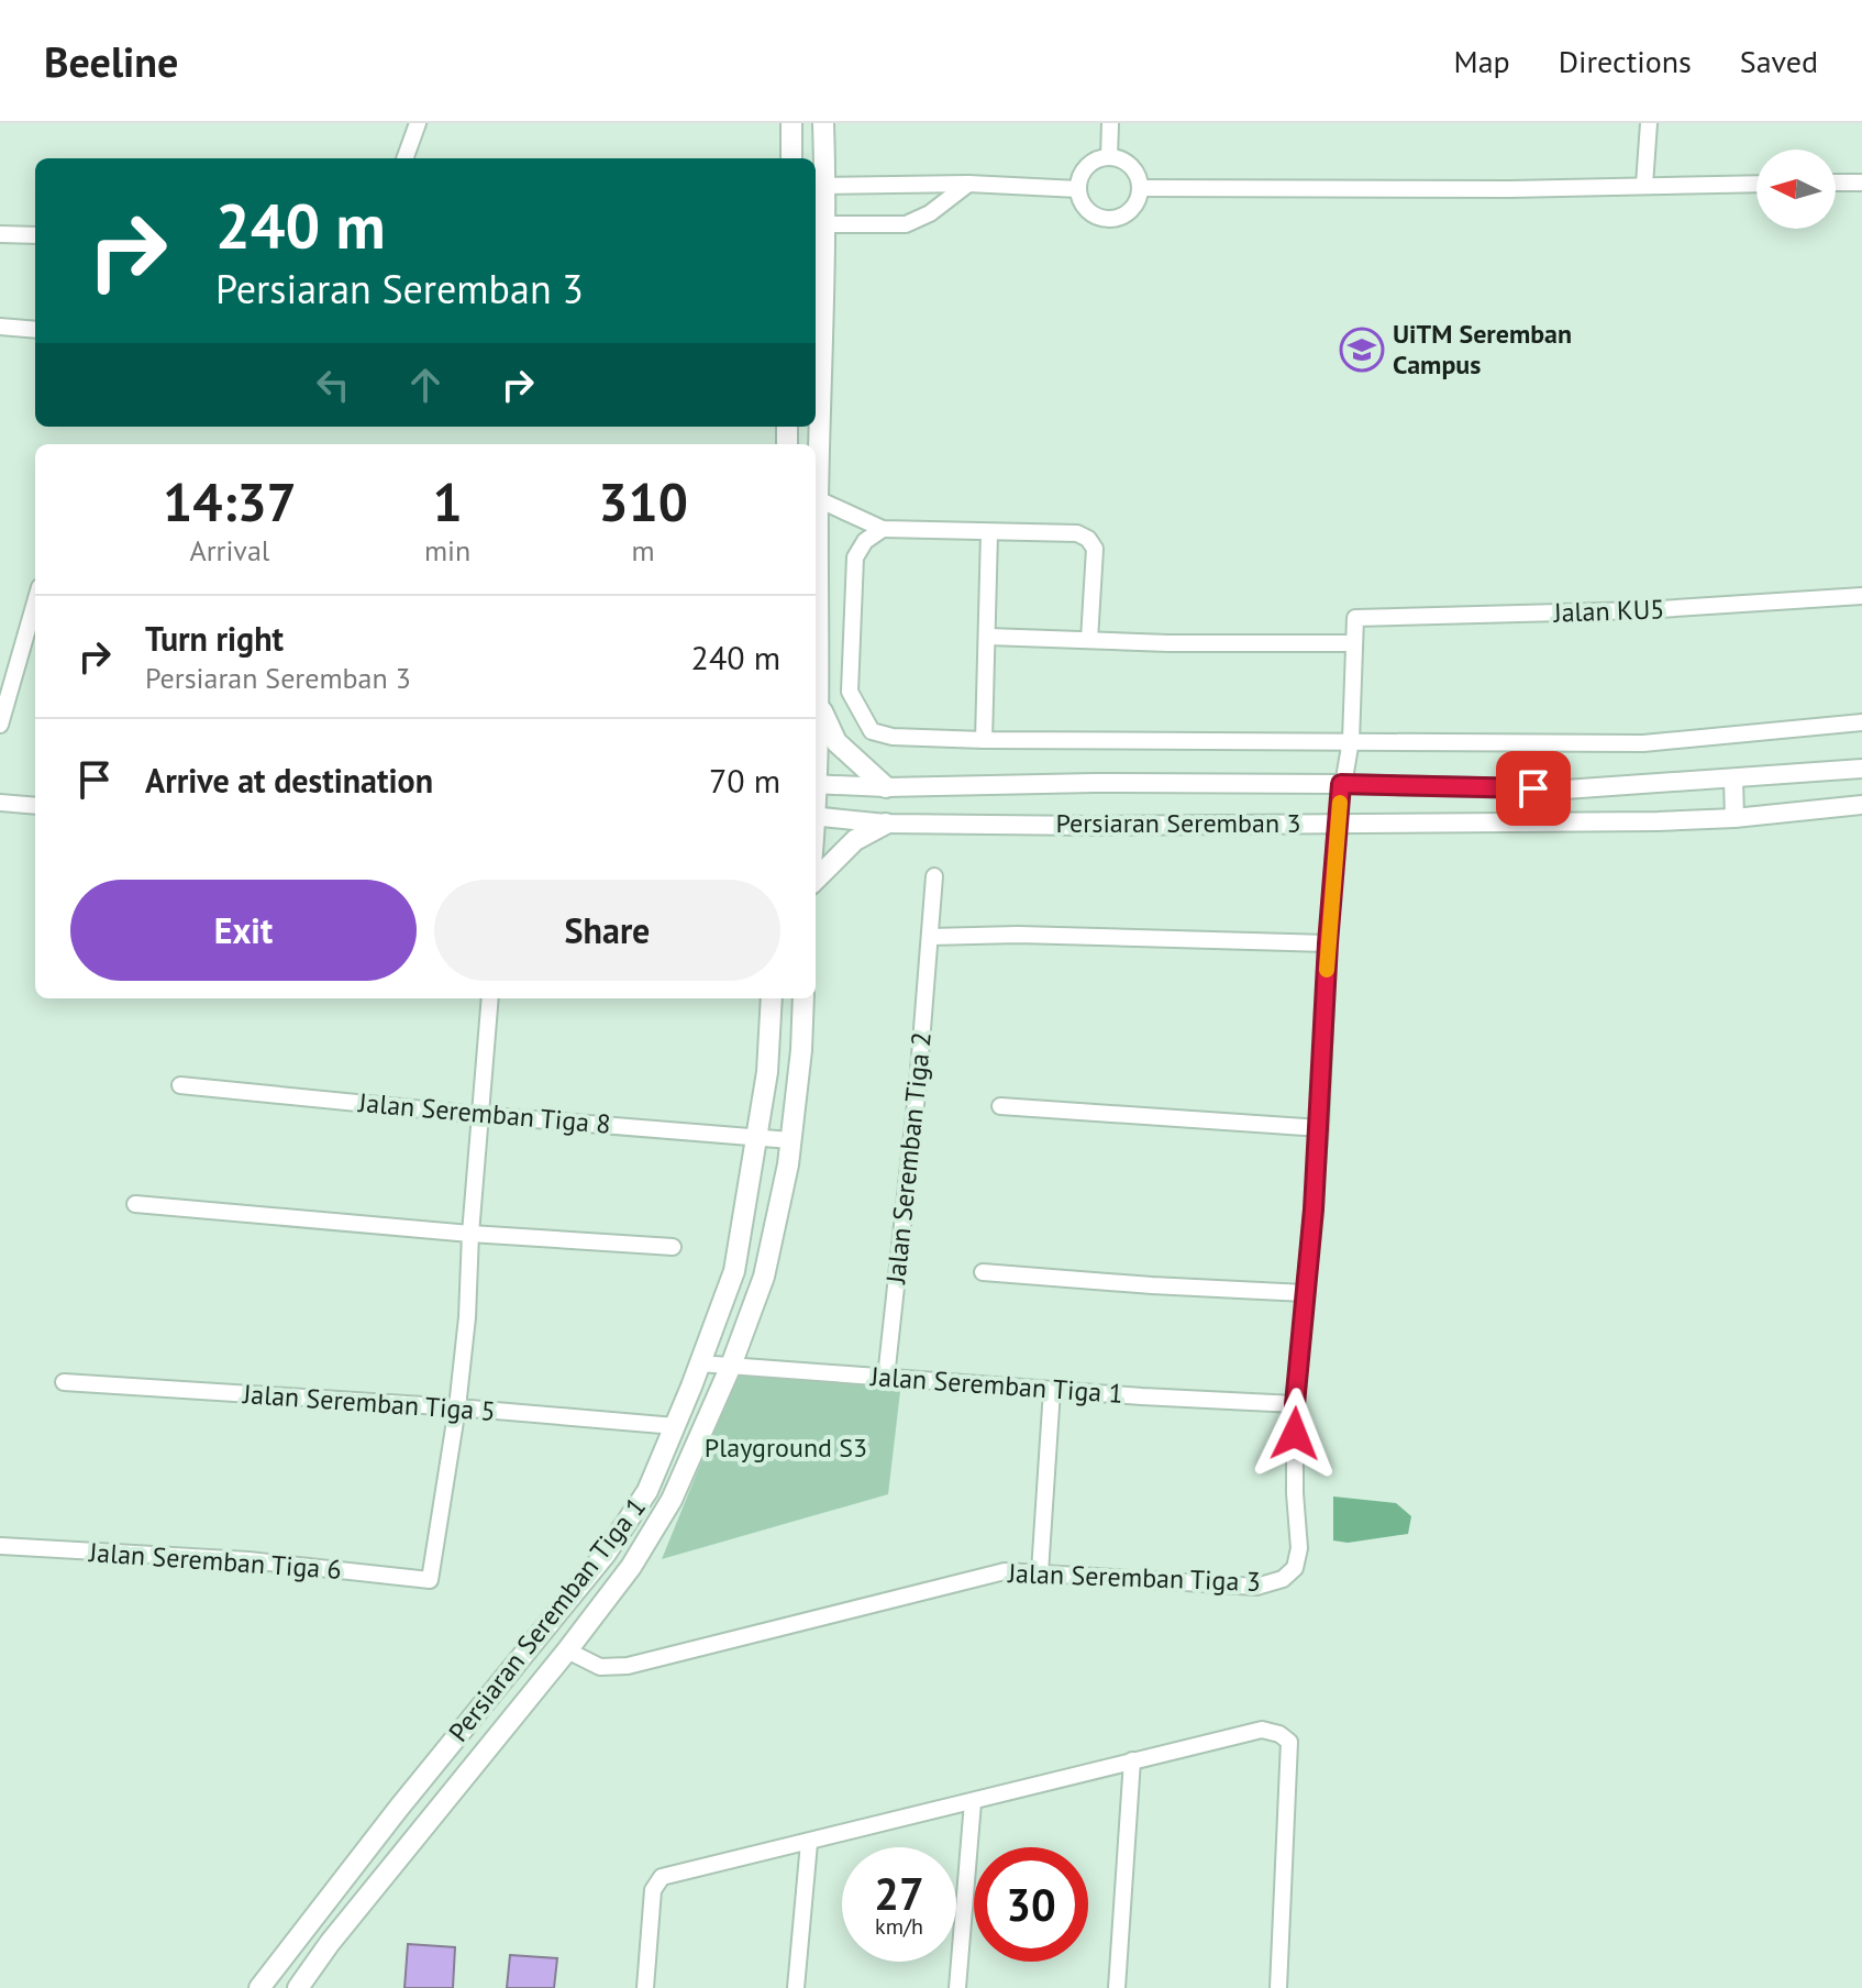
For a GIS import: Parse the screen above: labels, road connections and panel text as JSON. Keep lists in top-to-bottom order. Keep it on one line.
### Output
{"streets":{"main road":["Persiaran Seremban Tiga 1"],"street":["Jalan KU5","Persiaran Seremban 3","Jalan Seremban Tiga 8","Jalan Seremban Tiga 2","Jalan Seremban Tiga 1","Jalan Seremban Tiga 5","Jalan Seremban Tiga 6","Jalan Seremban Tiga 3"]},"crossings":[["Jalan KU5","Jalan Seremban Tiga 3"],["Persiaran Seremban 3","Jalan Seremban Tiga 3"],["Jalan Seremban Tiga 8","Persiaran Seremban Tiga 1"],["Jalan Seremban Tiga 2","Jalan Seremban Tiga 1"],["Jalan Seremban Tiga 1","Jalan Seremban Tiga 3"],["Jalan Seremban Tiga 1","Persiaran Seremban Tiga 1"],["Jalan Seremban Tiga 5","Jalan Seremban Tiga 6"],["Jalan Seremban Tiga 5","Persiaran Seremban Tiga 1"],["Jalan Seremban Tiga 3","Persiaran Seremban Tiga 1"]],"parks":["Playground S3"],"places":{"school or university":["UiTM Seremban Campus"]},"north":"left","page":{"header":"Beeline","nav":["Map","Directions","Saved"],"turn":["240 m","Persiaran Seremban 3"],"eta":["14:37","Arrival","1","min","310","m"],"list":[{"name":"Turn right","note":"Persiaran Seremban 3","value":"240 m"},{"name":"Arrive at destination","value":"70 m"}],"buttons":["Exit","Share"],"speed":"27 km/h","limit":"30"}}
